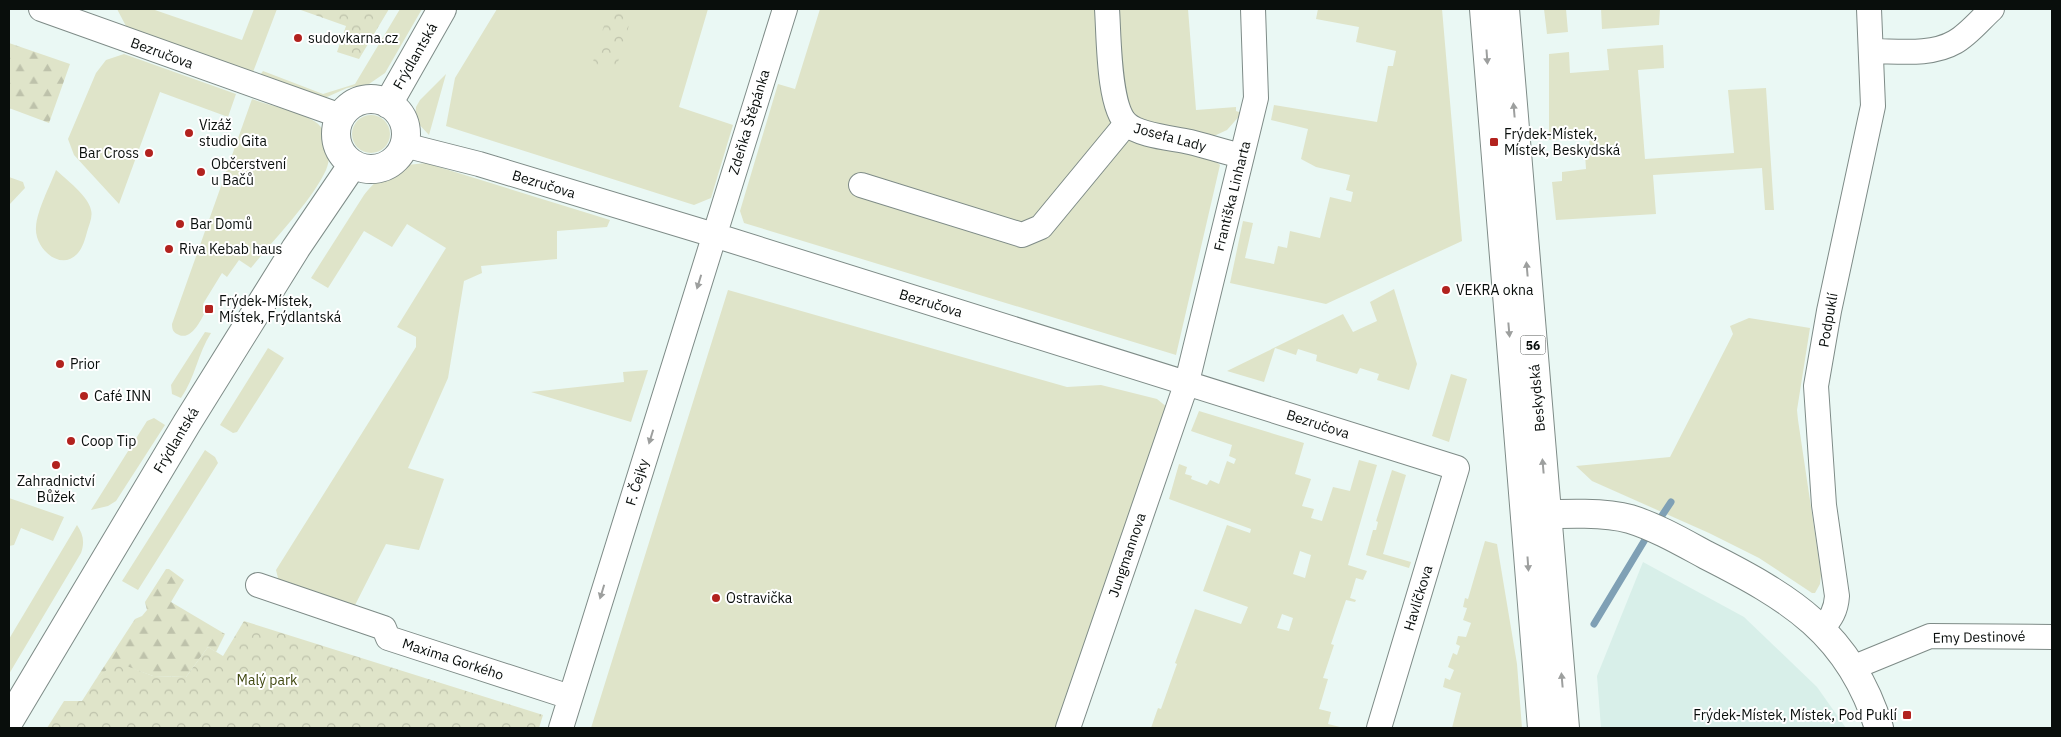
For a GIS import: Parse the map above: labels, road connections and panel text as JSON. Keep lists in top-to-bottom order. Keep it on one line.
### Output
{"streets":{"main road":["Frýdlantská","56","Beskydská"],"street":["Bezručova","Zdeňka Štěpánka","Josefa Lady","Františka Linharta","Podpuklí","F. Čejky","Jungmannova","Havlíčkova","Emy Destinové","Maxima Gorkého"]},"crossings":[["Bezručova","Frýdlantská"],["Bezručova","Zdeňka Štěpánka"],["Bezručova","Františka Linharta"],["Bezručova","F. Čejky"],["Bezručova","Jungmannova"],["Bezručova","Havlíčkova"],["Zdeňka Štěpánka","F. Čejky"],["Josefa Lady","Františka Linharta"],["Františka Linharta","Jungmannova"],["F. Čejky","Maxima Gorkého"]],"one_way":["F. Čejky"],"parks":["Malý park"],"places":{"other":["sudovkarna.cz","Vizáž studio Gita","Bar Cross","Občerstvení u Bačů","Bar Domů","Riva Kebab haus","VEKRA okna","Prior","Café INN","Coop Tip","Zahradnictví Bůžek","Ostravička"],"transit":["Frýdek-Místek, Místek, Beskydská","Frýdek-Místek, Místek, Frýdlantská","Frýdek-Místek, Místek, Pod Puklí"]}}
